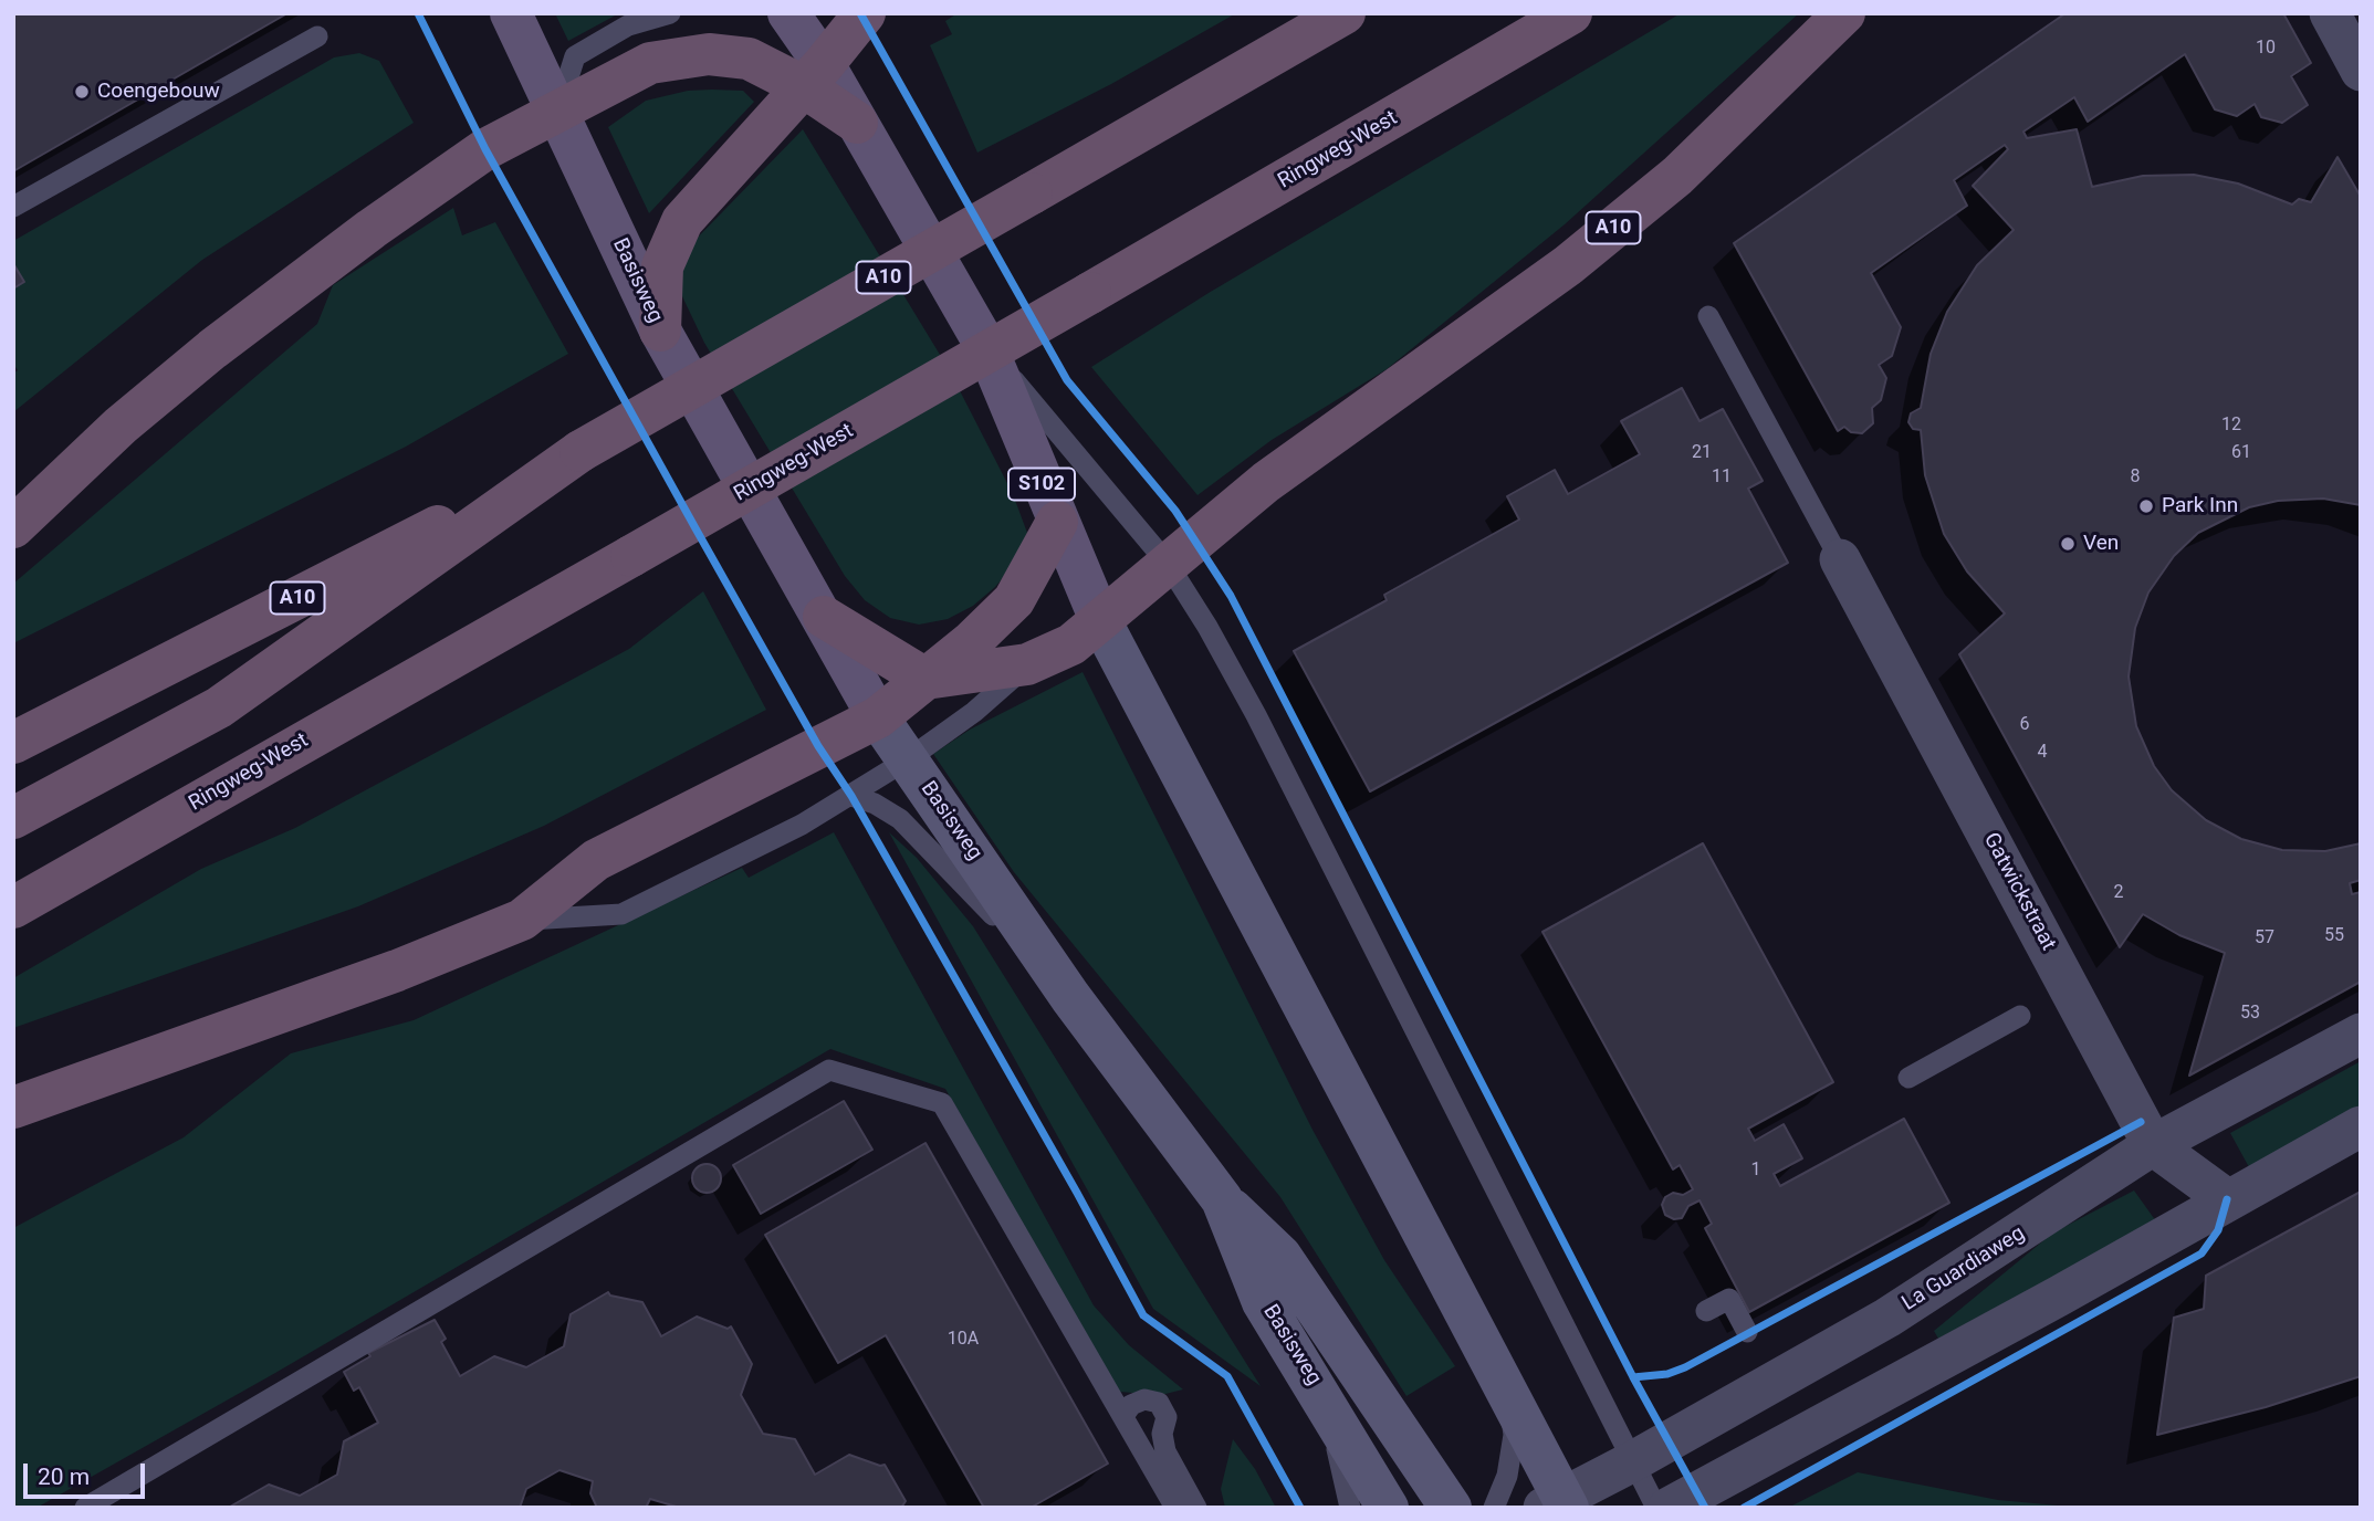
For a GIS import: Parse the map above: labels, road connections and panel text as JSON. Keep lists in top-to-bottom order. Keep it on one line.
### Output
{"streets":{"highway":["Ringweg-West","A10"],"main road":["Basisweg","S102"],"street":["Gatwickstraat","La Guardiaweg"]},"crossings":[["A10","S102"],["S102","La Guardiaweg"],["Gatwickstraat","La Guardiaweg"]],"places":["Coengebouw","Park Inn","Ven"],"house_numbers":["10","12","21","61","11","8","6","4","2","55","57","53","1","10A"],"scale_bar":"20 m"}
